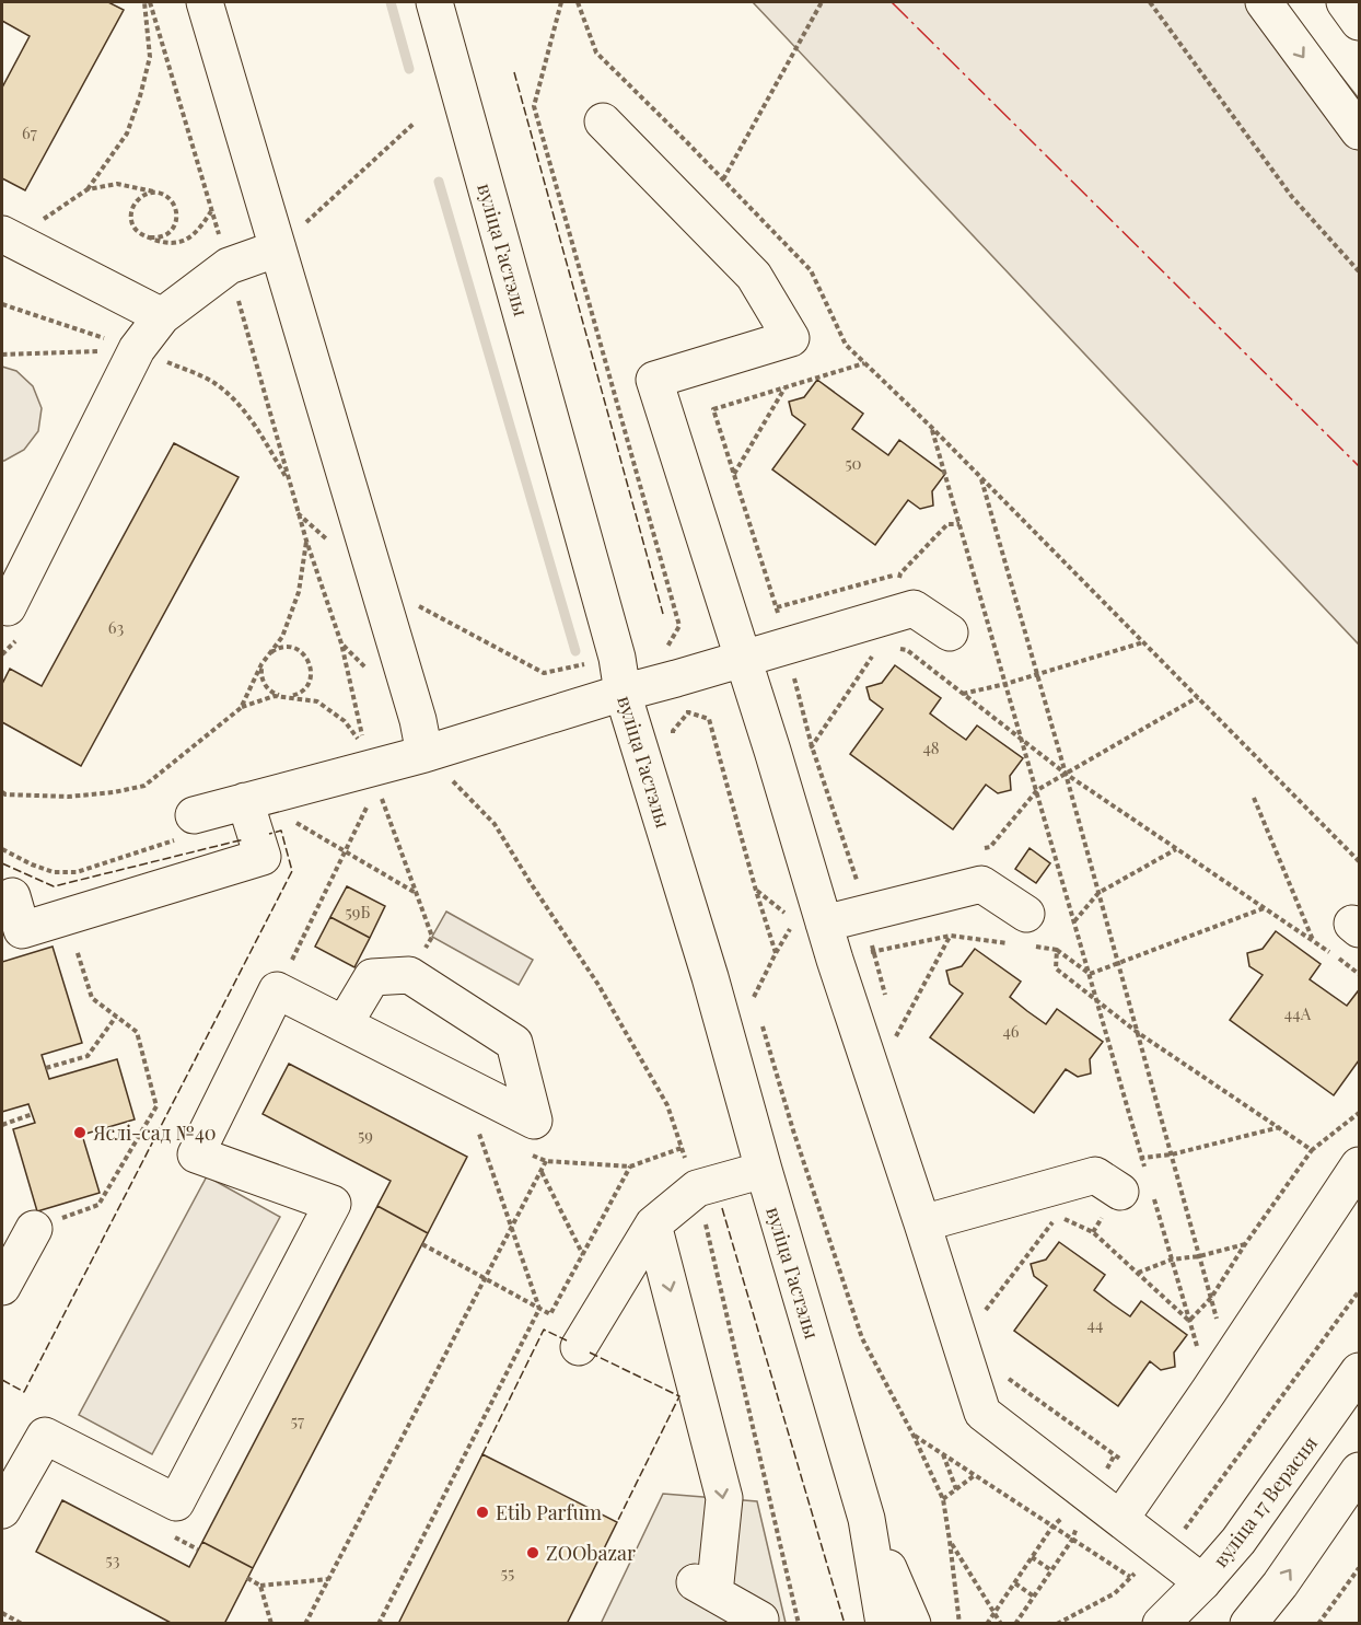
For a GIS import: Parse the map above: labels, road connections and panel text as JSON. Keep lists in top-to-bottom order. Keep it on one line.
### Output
{"streets":{"street":["вуліца Гастэлы","вуліца 17 Верасня"]},"places":["Яслі-сад №40","Etib Parfum","ZOObazar"],"house_numbers":["67","50","63","48","59Б","44А","46","59","44","57","53","55"]}
